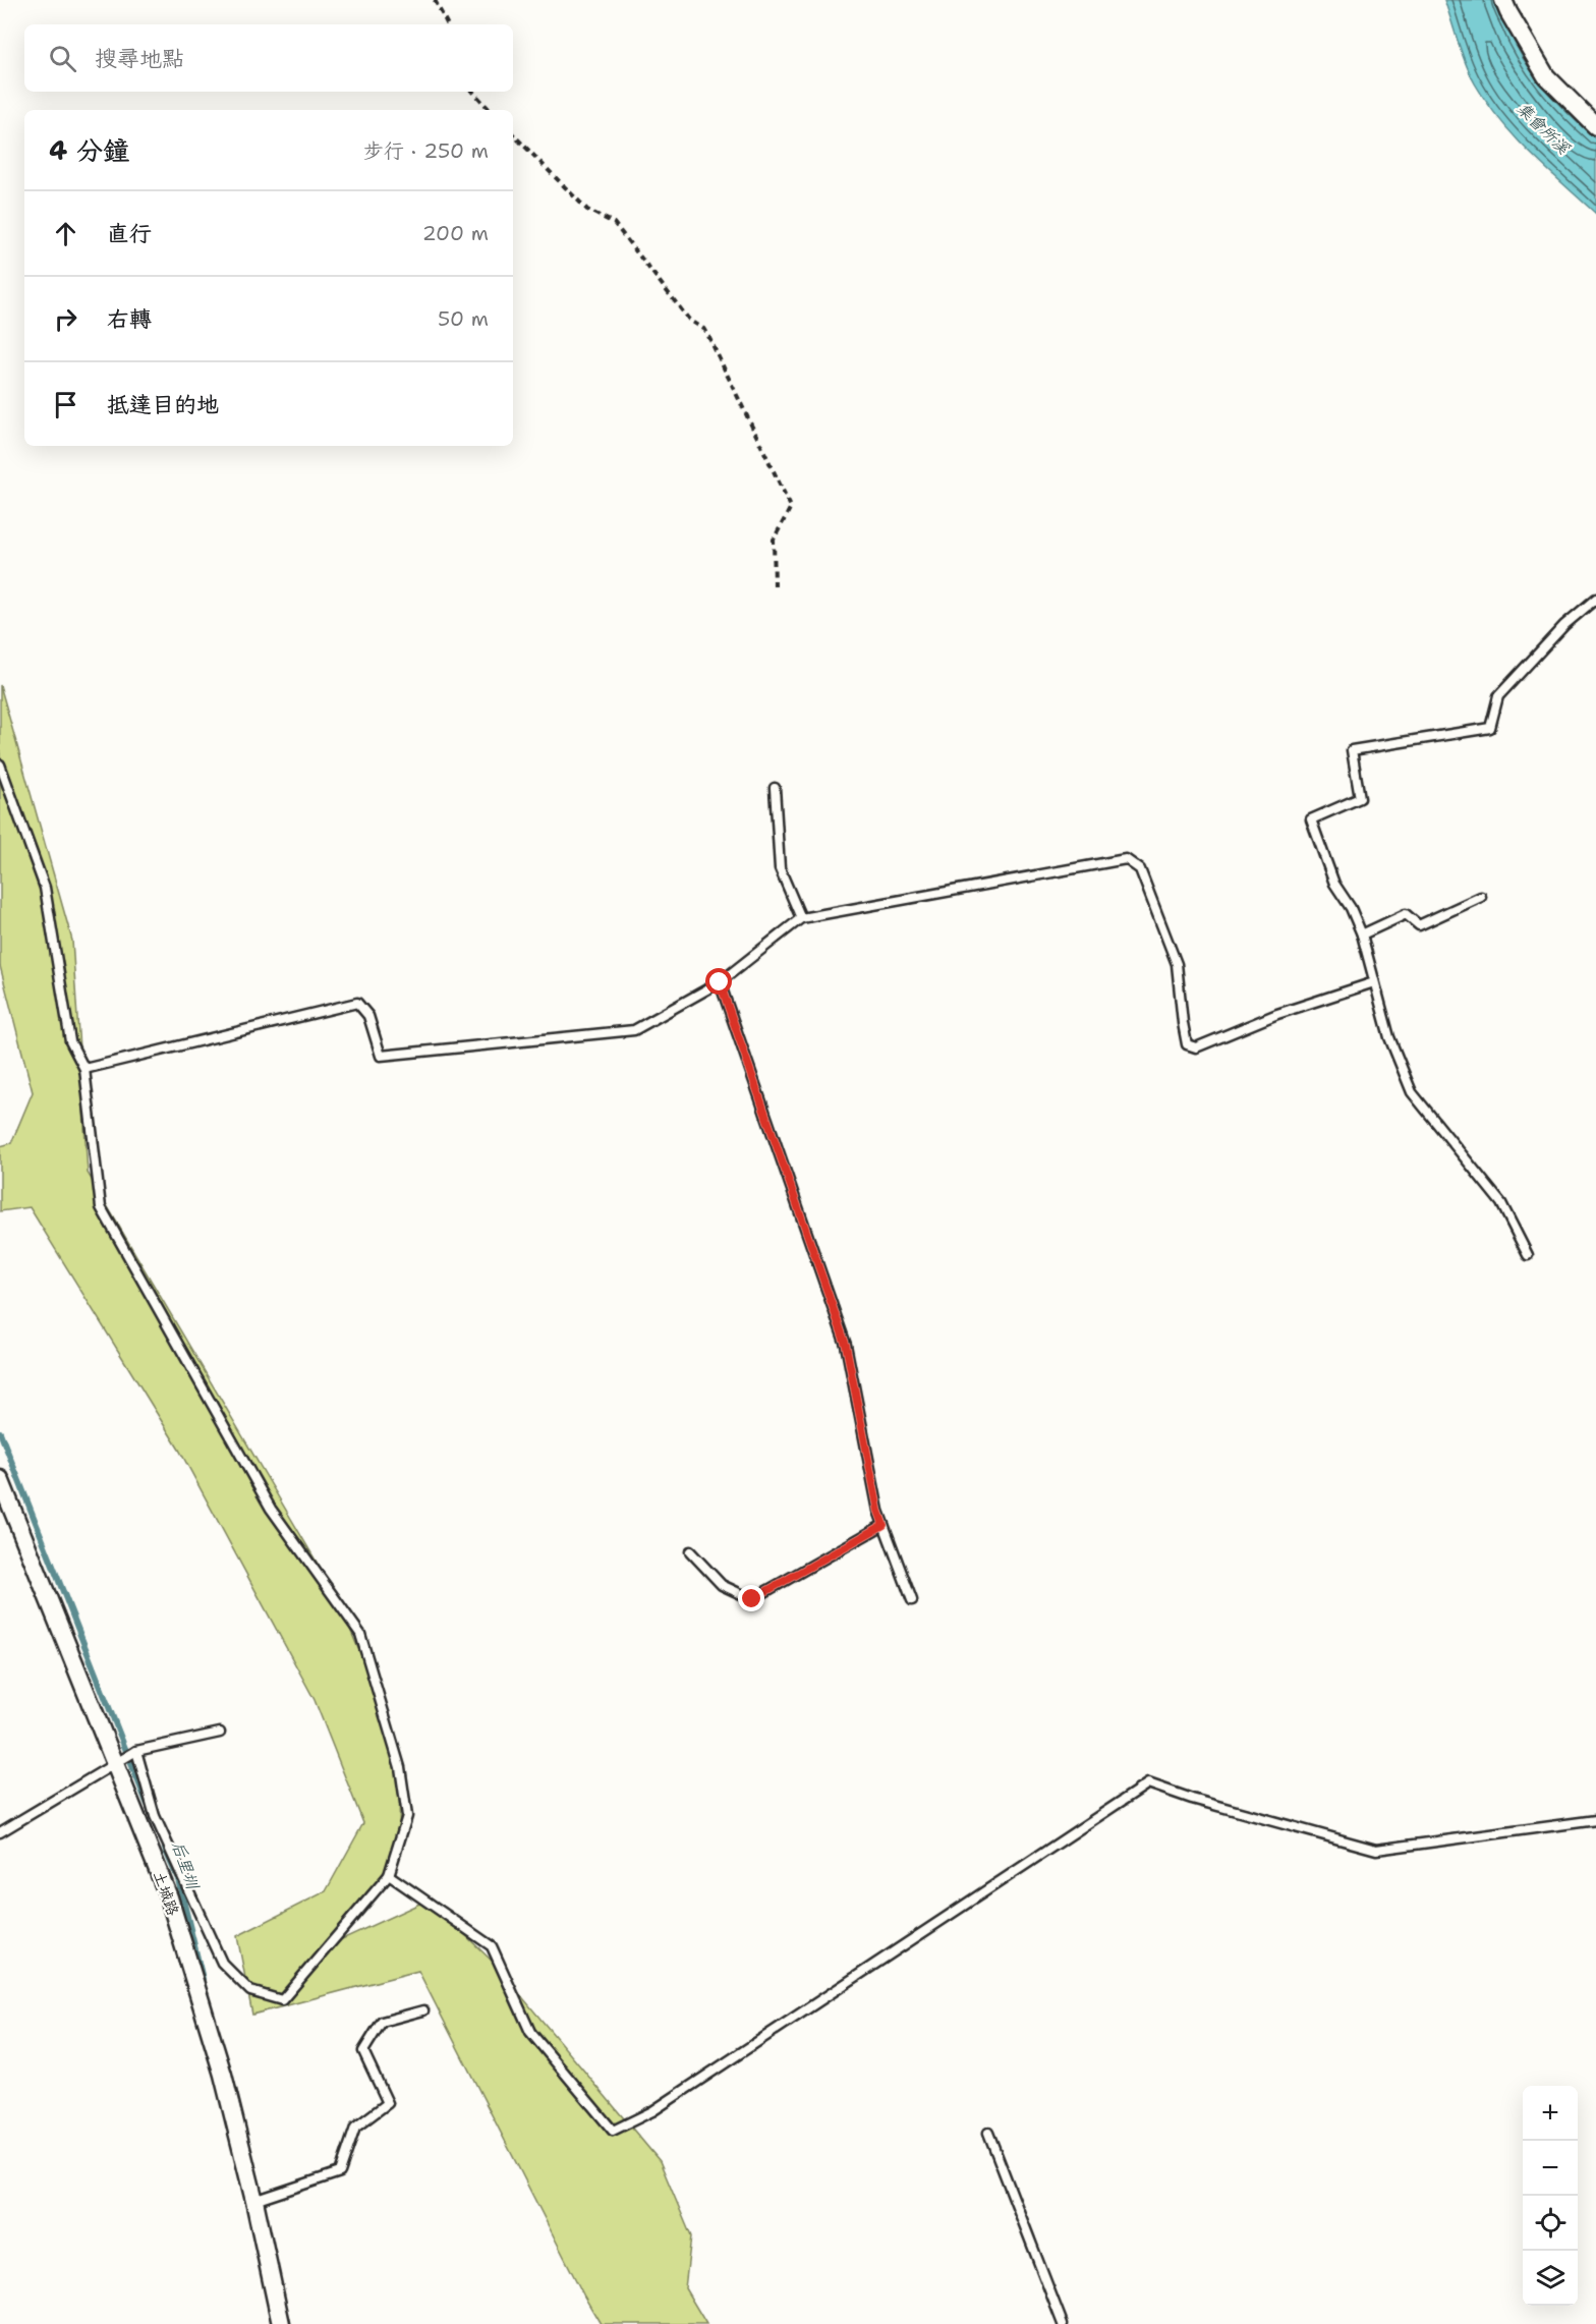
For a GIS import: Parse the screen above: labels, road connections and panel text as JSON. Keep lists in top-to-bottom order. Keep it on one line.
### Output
{"streets":{"street":["土城路"]},"water":["集會所溪","后里圳"],"page":{"search":"搜尋地點","heading":["4 分鐘","步行 · 250 m"],"list":[["直行","200 m"],["右轉","50 m"],"抵達目的地"],"map_buttons":["+","−"]}}
